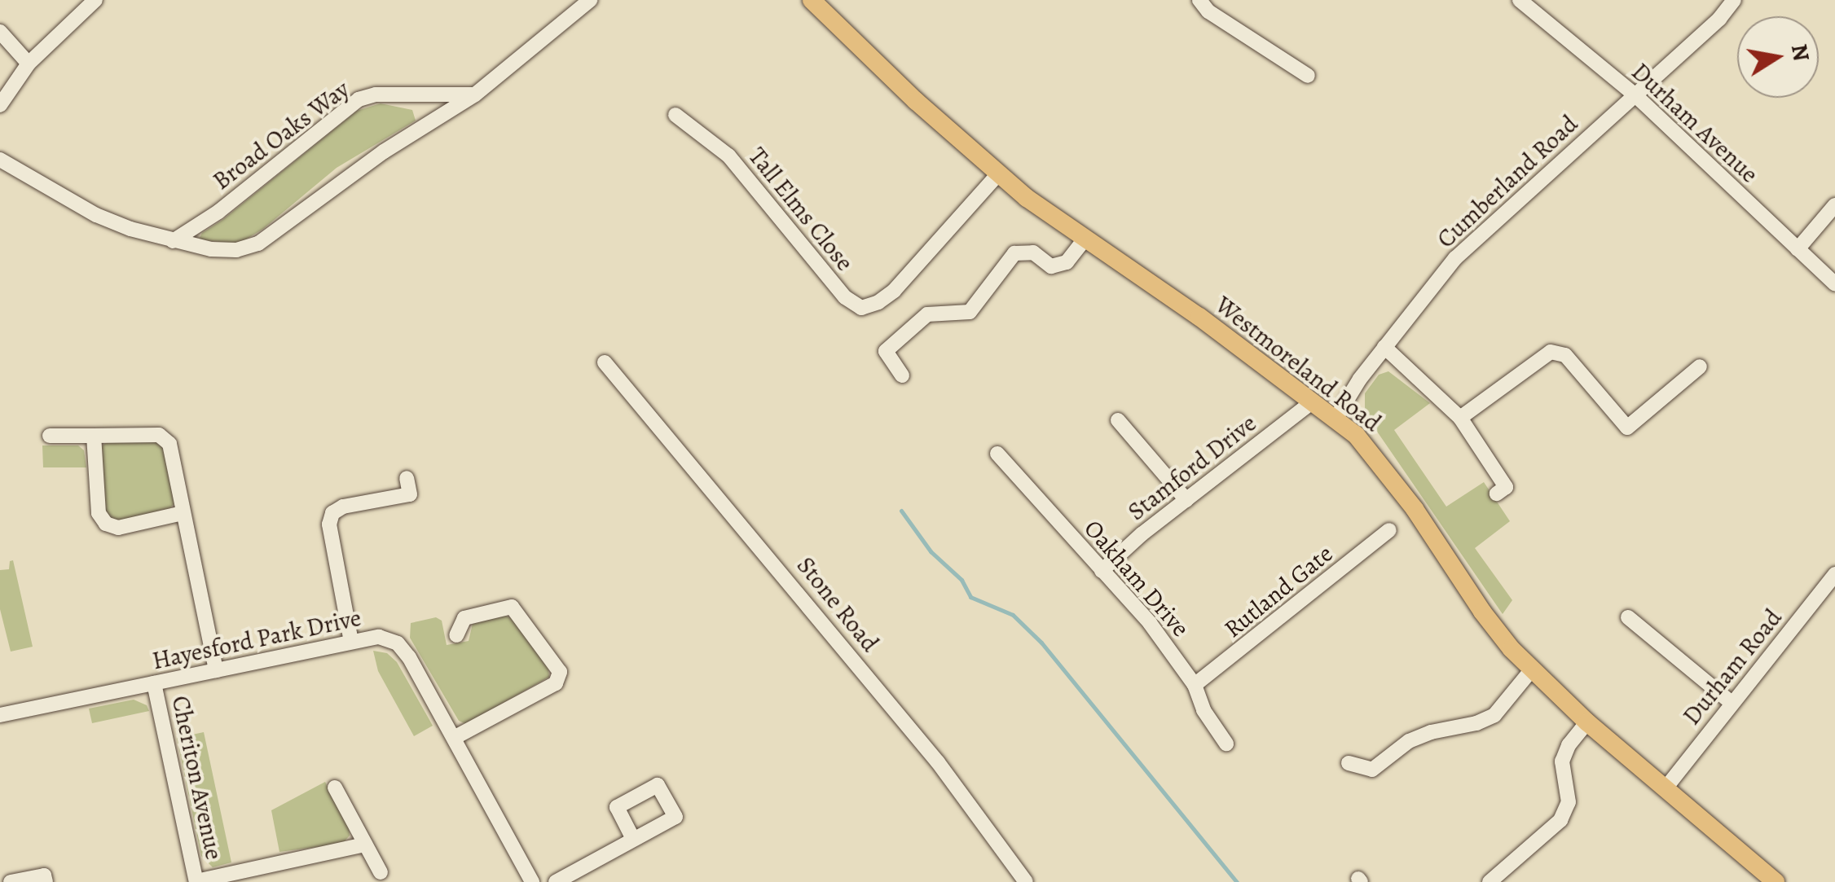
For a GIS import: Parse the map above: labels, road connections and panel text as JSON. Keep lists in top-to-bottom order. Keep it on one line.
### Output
{"streets":{"main road":["Westmoreland Road"],"street":["Durham Avenue","Broad Oaks Way","Cumberland Road","Tall Elms Close","Stamford Drive","Oakham Drive","Rutland Gate","Stone Road","Hayesford Park Drive","Durham Road","Cheriton Avenue"]},"crossings":[["Durham Avenue","Cumberland Road"],["Cumberland Road","Westmoreland Road"],["Tall Elms Close","Westmoreland Road"],["Westmoreland Road","Stamford Drive"],["Westmoreland Road","Durham Road"],["Stamford Drive","Oakham Drive"],["Oakham Drive","Rutland Gate"],["Hayesford Park Drive","Cheriton Avenue"]],"north":"right"}
